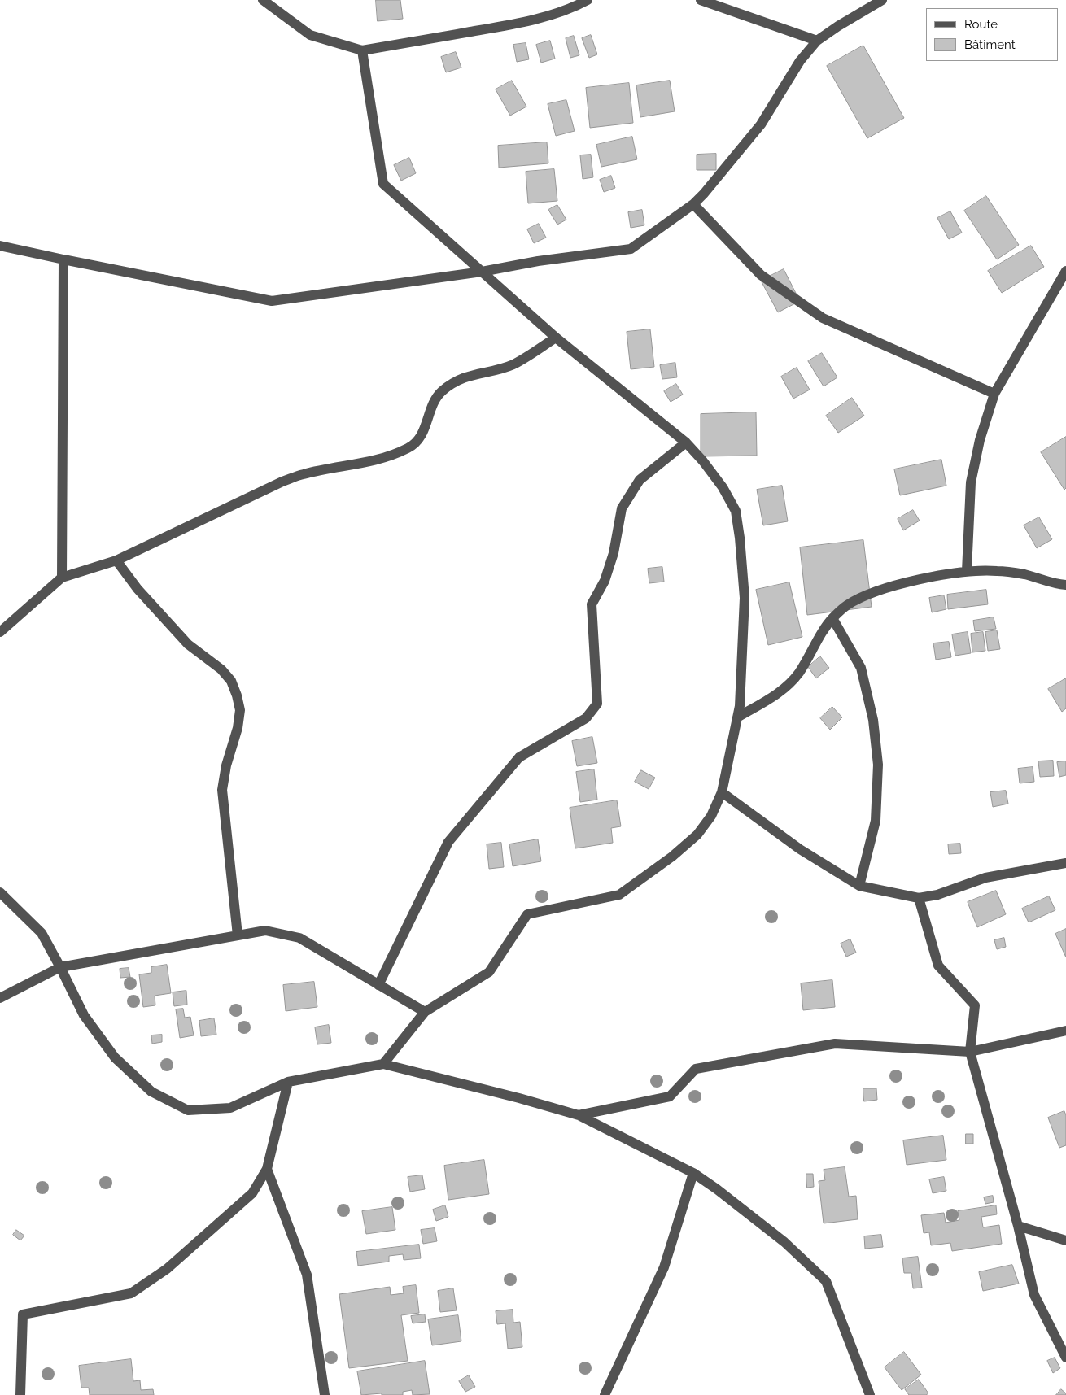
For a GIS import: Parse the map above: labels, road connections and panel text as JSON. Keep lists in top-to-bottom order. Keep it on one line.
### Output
{"legend":["Route","Bâtiment"]}
